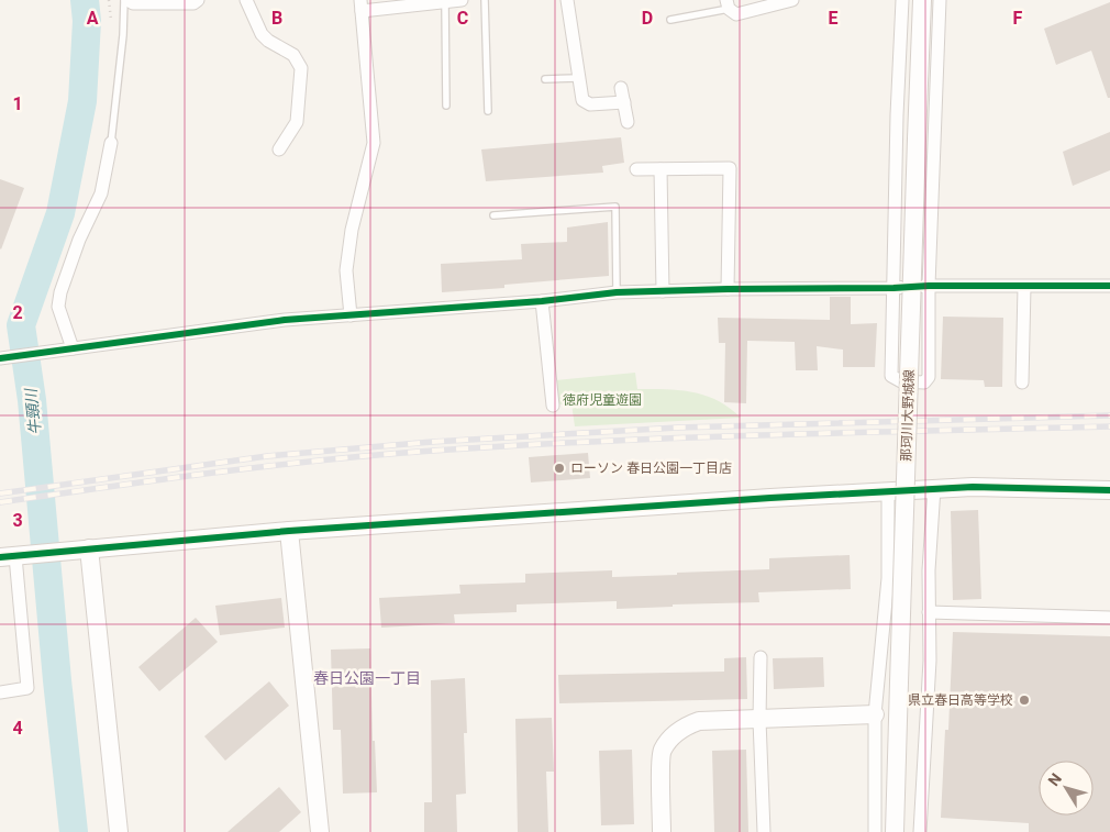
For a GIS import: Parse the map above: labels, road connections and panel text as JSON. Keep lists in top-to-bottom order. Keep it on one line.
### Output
{"streets":{"street":["那珂川大野城線"]},"districts":["春日公園一丁目"],"water":["牛頸川"],"parks":["徳府児童遊園"],"places":["ローソン 春日公園一丁目店","県立春日高等学校"],"north":"top left","grid":{"columns":["A","B","C","D","E","F"],"rows":["1","2","3","4"]}}
